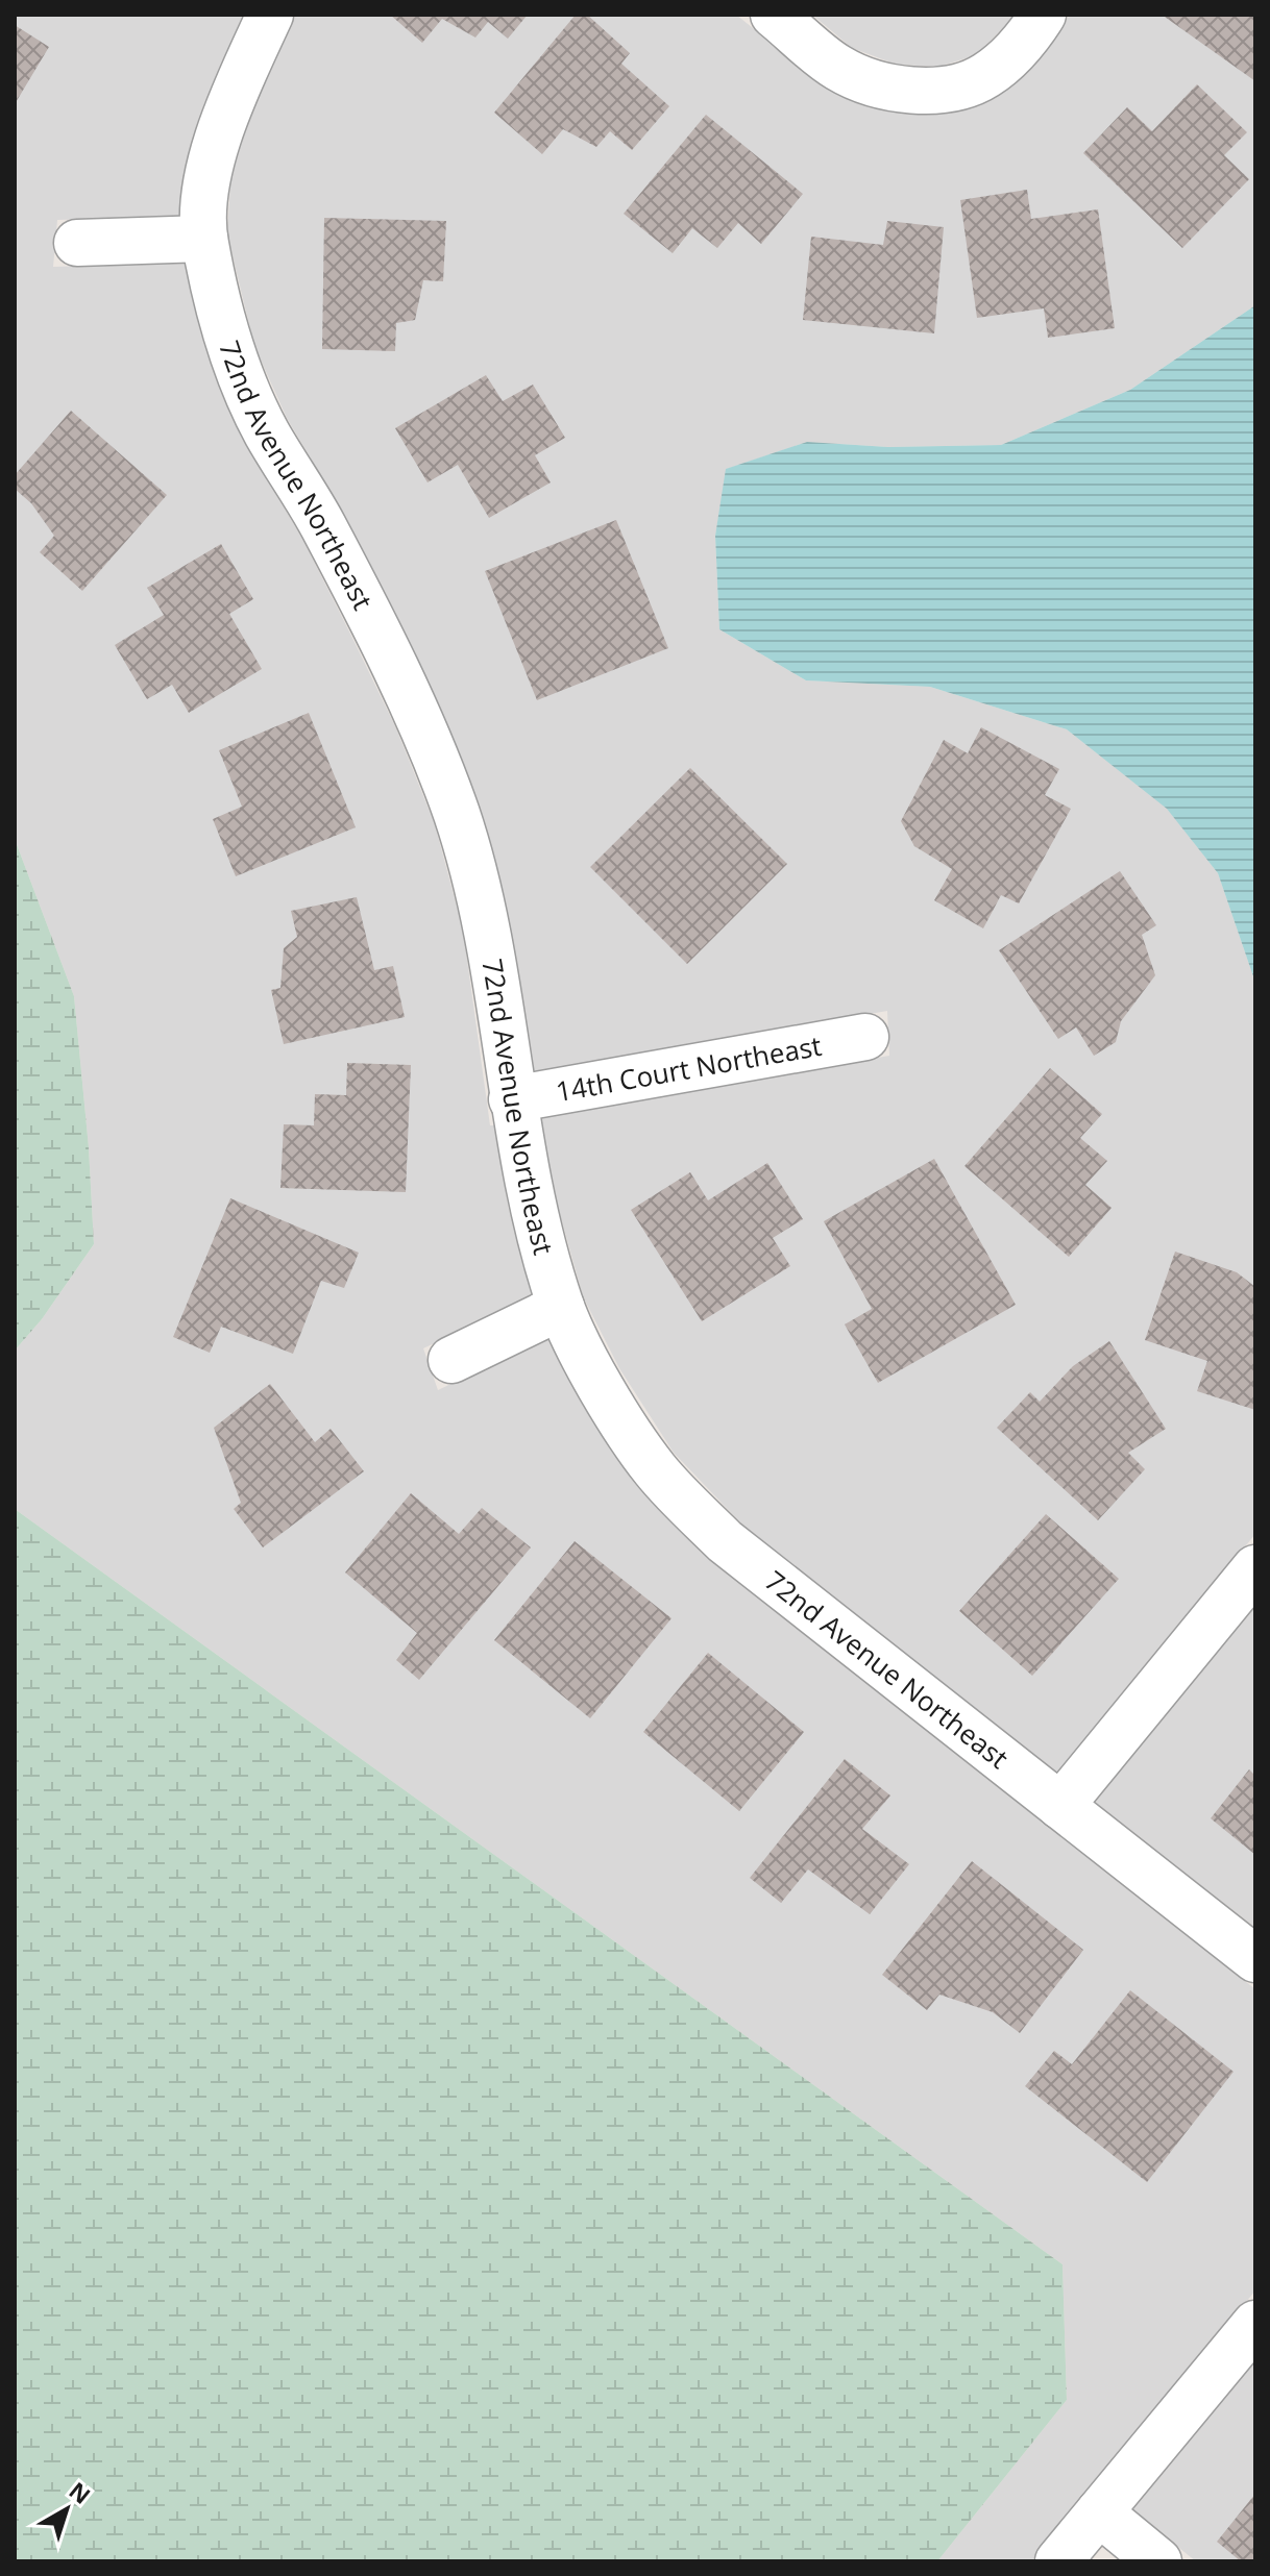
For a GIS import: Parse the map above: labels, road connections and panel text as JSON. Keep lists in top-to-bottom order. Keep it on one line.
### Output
{"streets":{"street":["72nd Avenue Northeast","14th Court Northeast"]},"crossings":[["72nd Avenue Northeast","14th Court Northeast"]],"north":"top right"}
